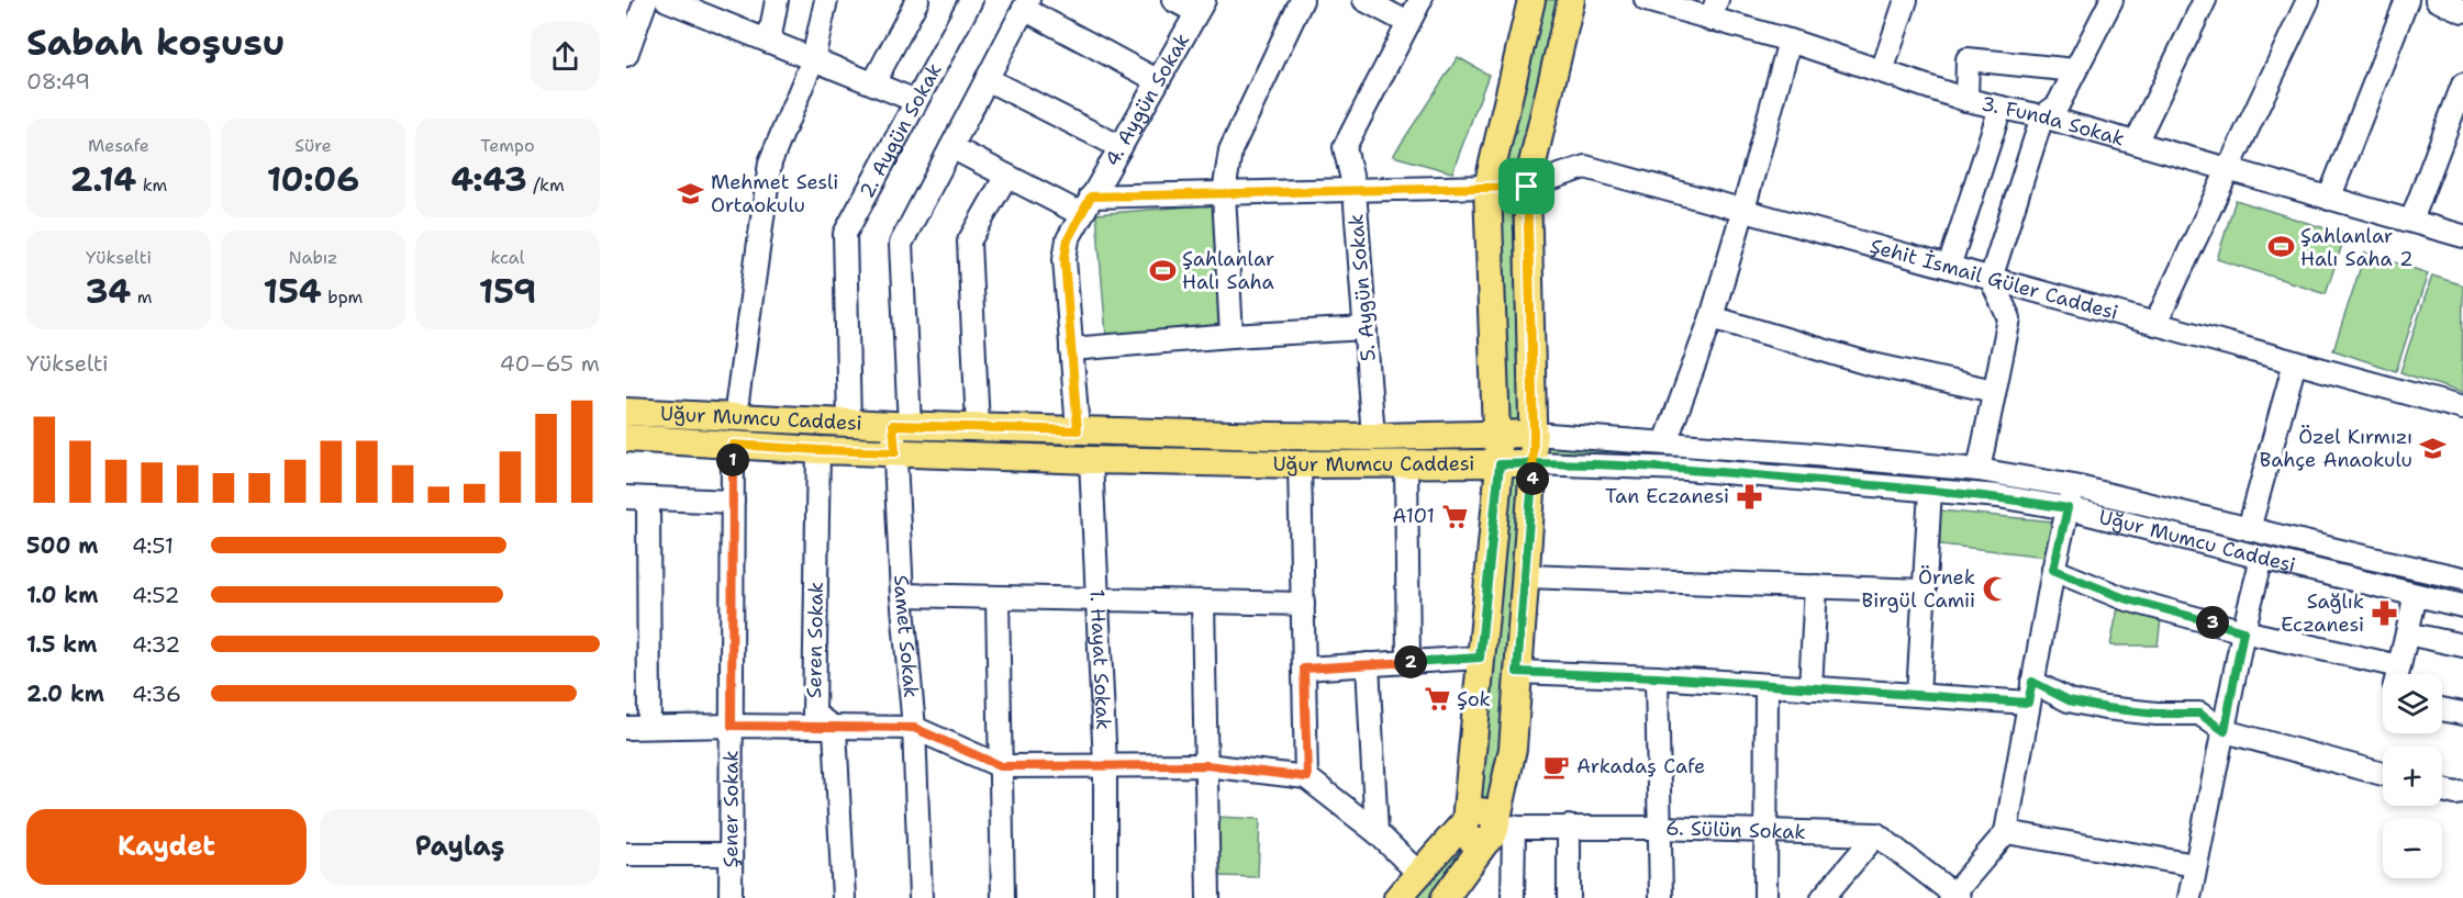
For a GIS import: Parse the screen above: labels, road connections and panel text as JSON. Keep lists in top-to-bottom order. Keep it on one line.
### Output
{"streets":{"main road":["Uğur Mumcu Caddesi"],"street":["4. Aygün Sokak","3. Funda Sokak","2. Aygün Sokak","Şehit İsmail Güler Caddesi","5. Aygün Sokak","Samet Sokak","Seren Sokak","1. Hayat Sokak","Şener Sokak","6. Sülün Sokak"]},"crossings":[["4. Aygün Sokak","Uğur Mumcu Caddesi"],["2. Aygün Sokak","Uğur Mumcu Caddesi"],["5. Aygün Sokak","Uğur Mumcu Caddesi"],["Uğur Mumcu Caddesi","Samet Sokak"],["Uğur Mumcu Caddesi","Seren Sokak"],["Uğur Mumcu Caddesi","1. Hayat Sokak"],["Uğur Mumcu Caddesi","Şener Sokak"]],"places":{"school or university":["Mehmet Sesli Ortaokulu","Özel Kırmızı Bahçe Anaokulu"],"sports":["Şahlanlar Halı Saha 2","Şahlanlar Halı Saha"],"pharmacy":["Tan Eczanesi","Sağlık Eczanesi"],"supermarket":["A101","Şok"],"mosque":["Örnek Birgül Camii"],"cafe":["Arkadaş Cafe"]},"page":{"heading":["Sabah koşusu","08:49"],"stats":[["Mesafe","2.14 km"],["Süre","10:06"],["Tempo","4:43 /km"],["Yükselti","34 m"],["Nabız","154 bpm"],["kcal","159"]],"chart":["Yükselti","40–65 m"],"pins":["1","4","3","2"],"list":[{"name":"500 m","note":"4:51"},{"name":"1.0 km","note":"4:52"},{"name":"1.5 km","note":"4:32"},{"name":"2.0 km","note":"4:36"}],"map_buttons":["+","−"],"buttons":["Kaydet","Paylaş"]}}
